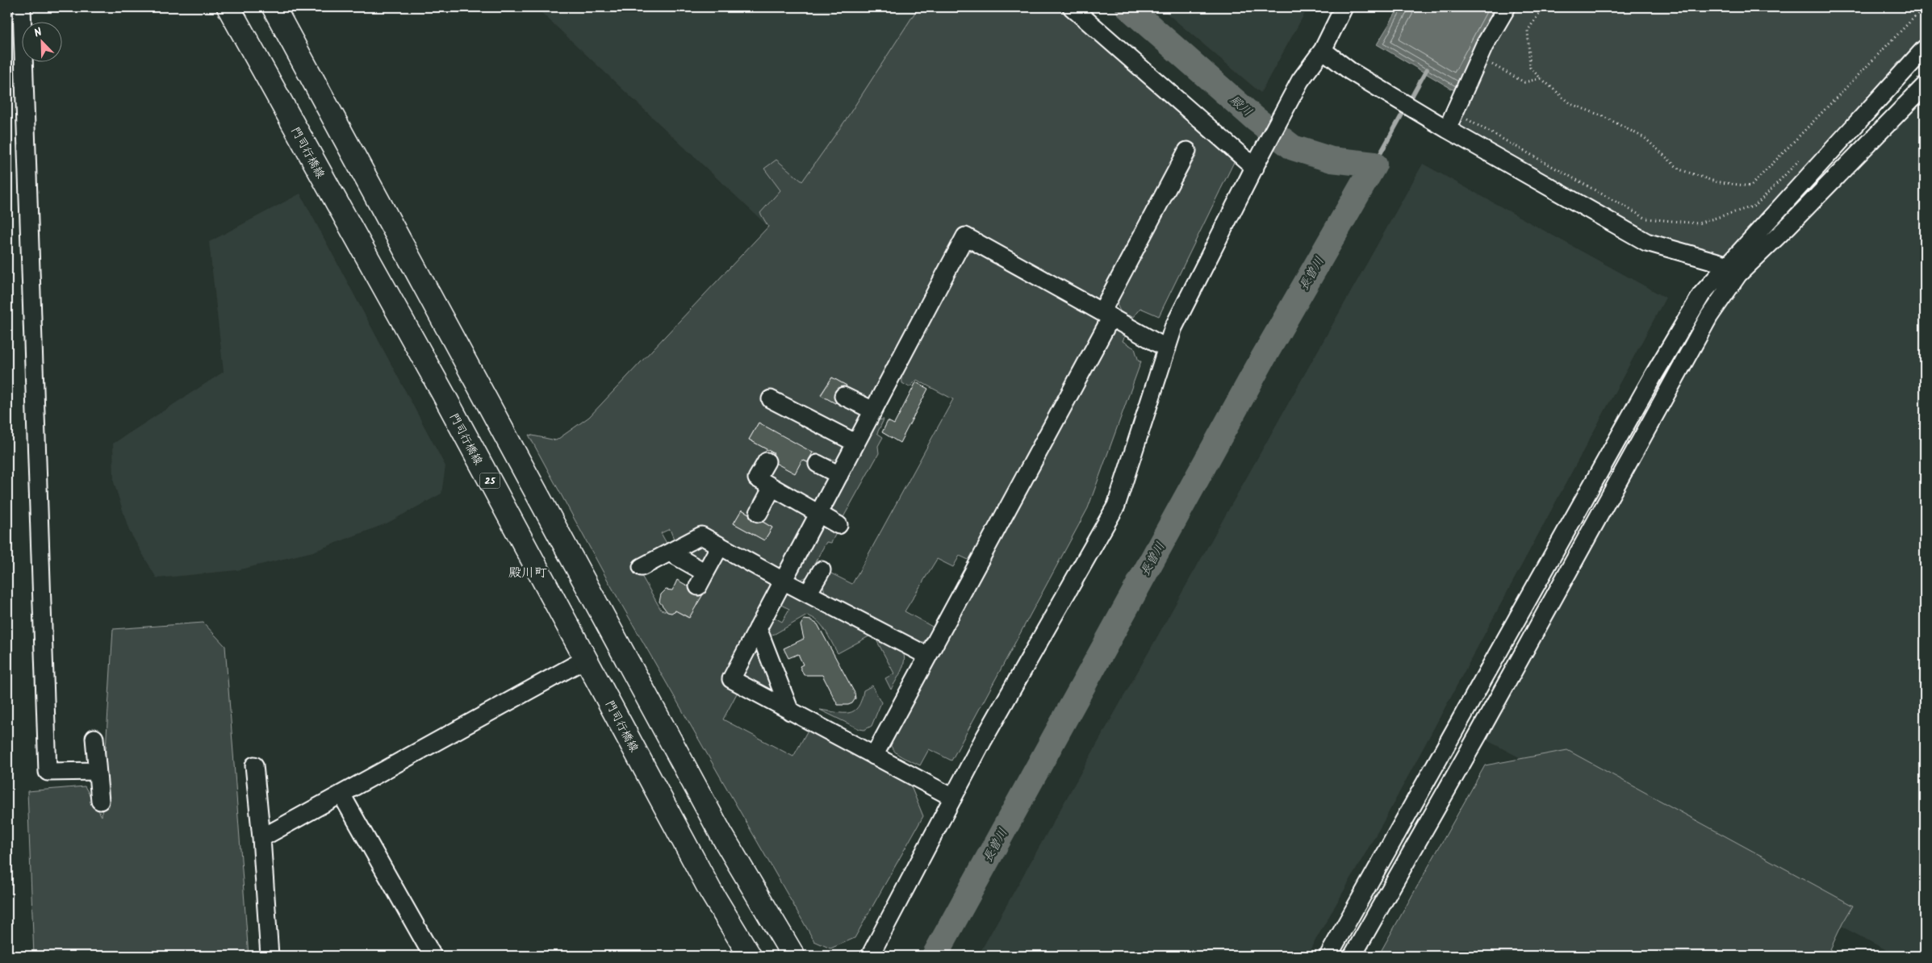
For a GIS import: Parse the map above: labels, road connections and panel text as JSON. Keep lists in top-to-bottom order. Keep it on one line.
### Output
{"streets":{"main road":["門司行橋線","25"]},"districts":["殿川町"],"water":["殿川","長曽川"],"north":"top left"}
